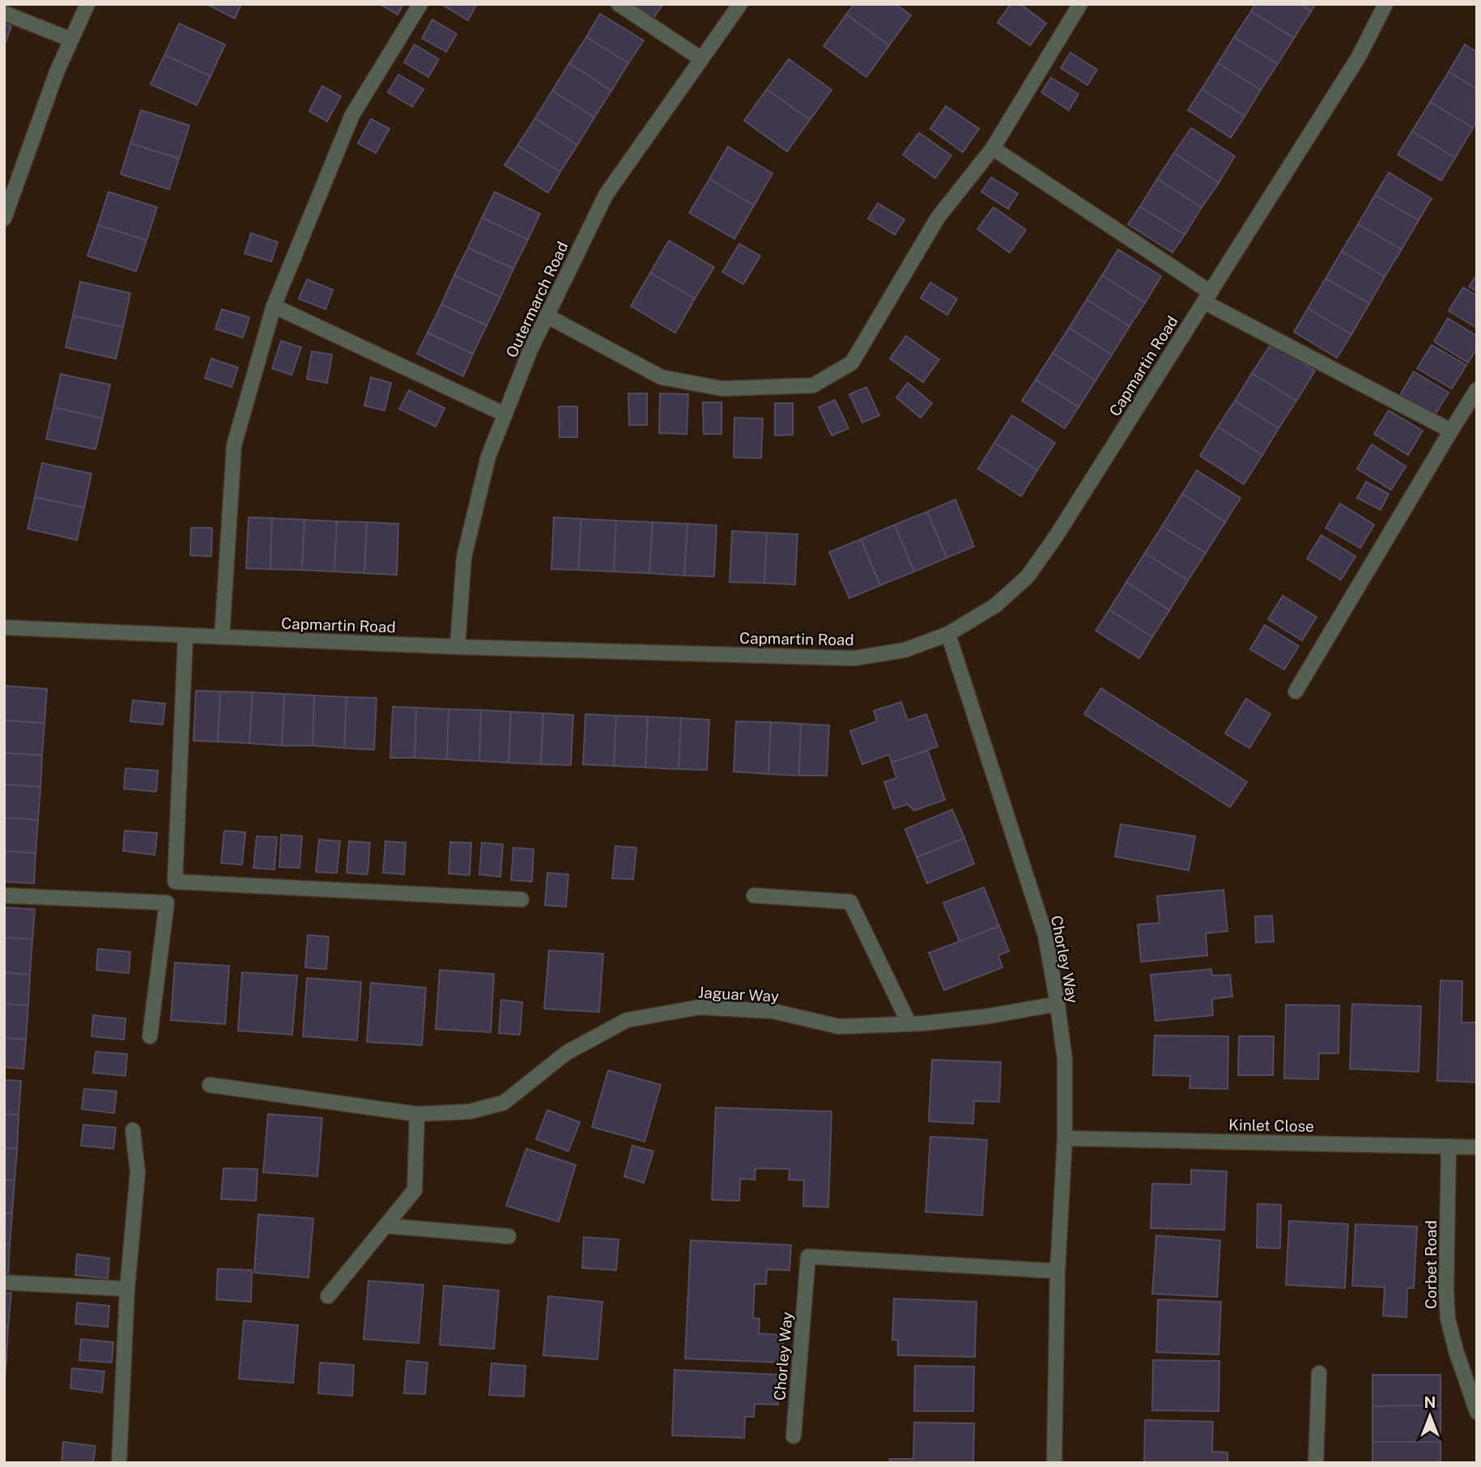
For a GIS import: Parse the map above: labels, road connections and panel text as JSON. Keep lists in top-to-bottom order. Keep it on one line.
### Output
{"streets":{"street":["Outermarch Road","Capmartin Road","Chorley Way","Jaguar Way","Kinlet Close","Corbet Road"]},"crossings":[["Outermarch Road","Capmartin Road"],["Capmartin Road","Chorley Way"],["Chorley Way","Jaguar Way"],["Chorley Way","Kinlet Close"],["Kinlet Close","Corbet Road"]],"north":"top"}
